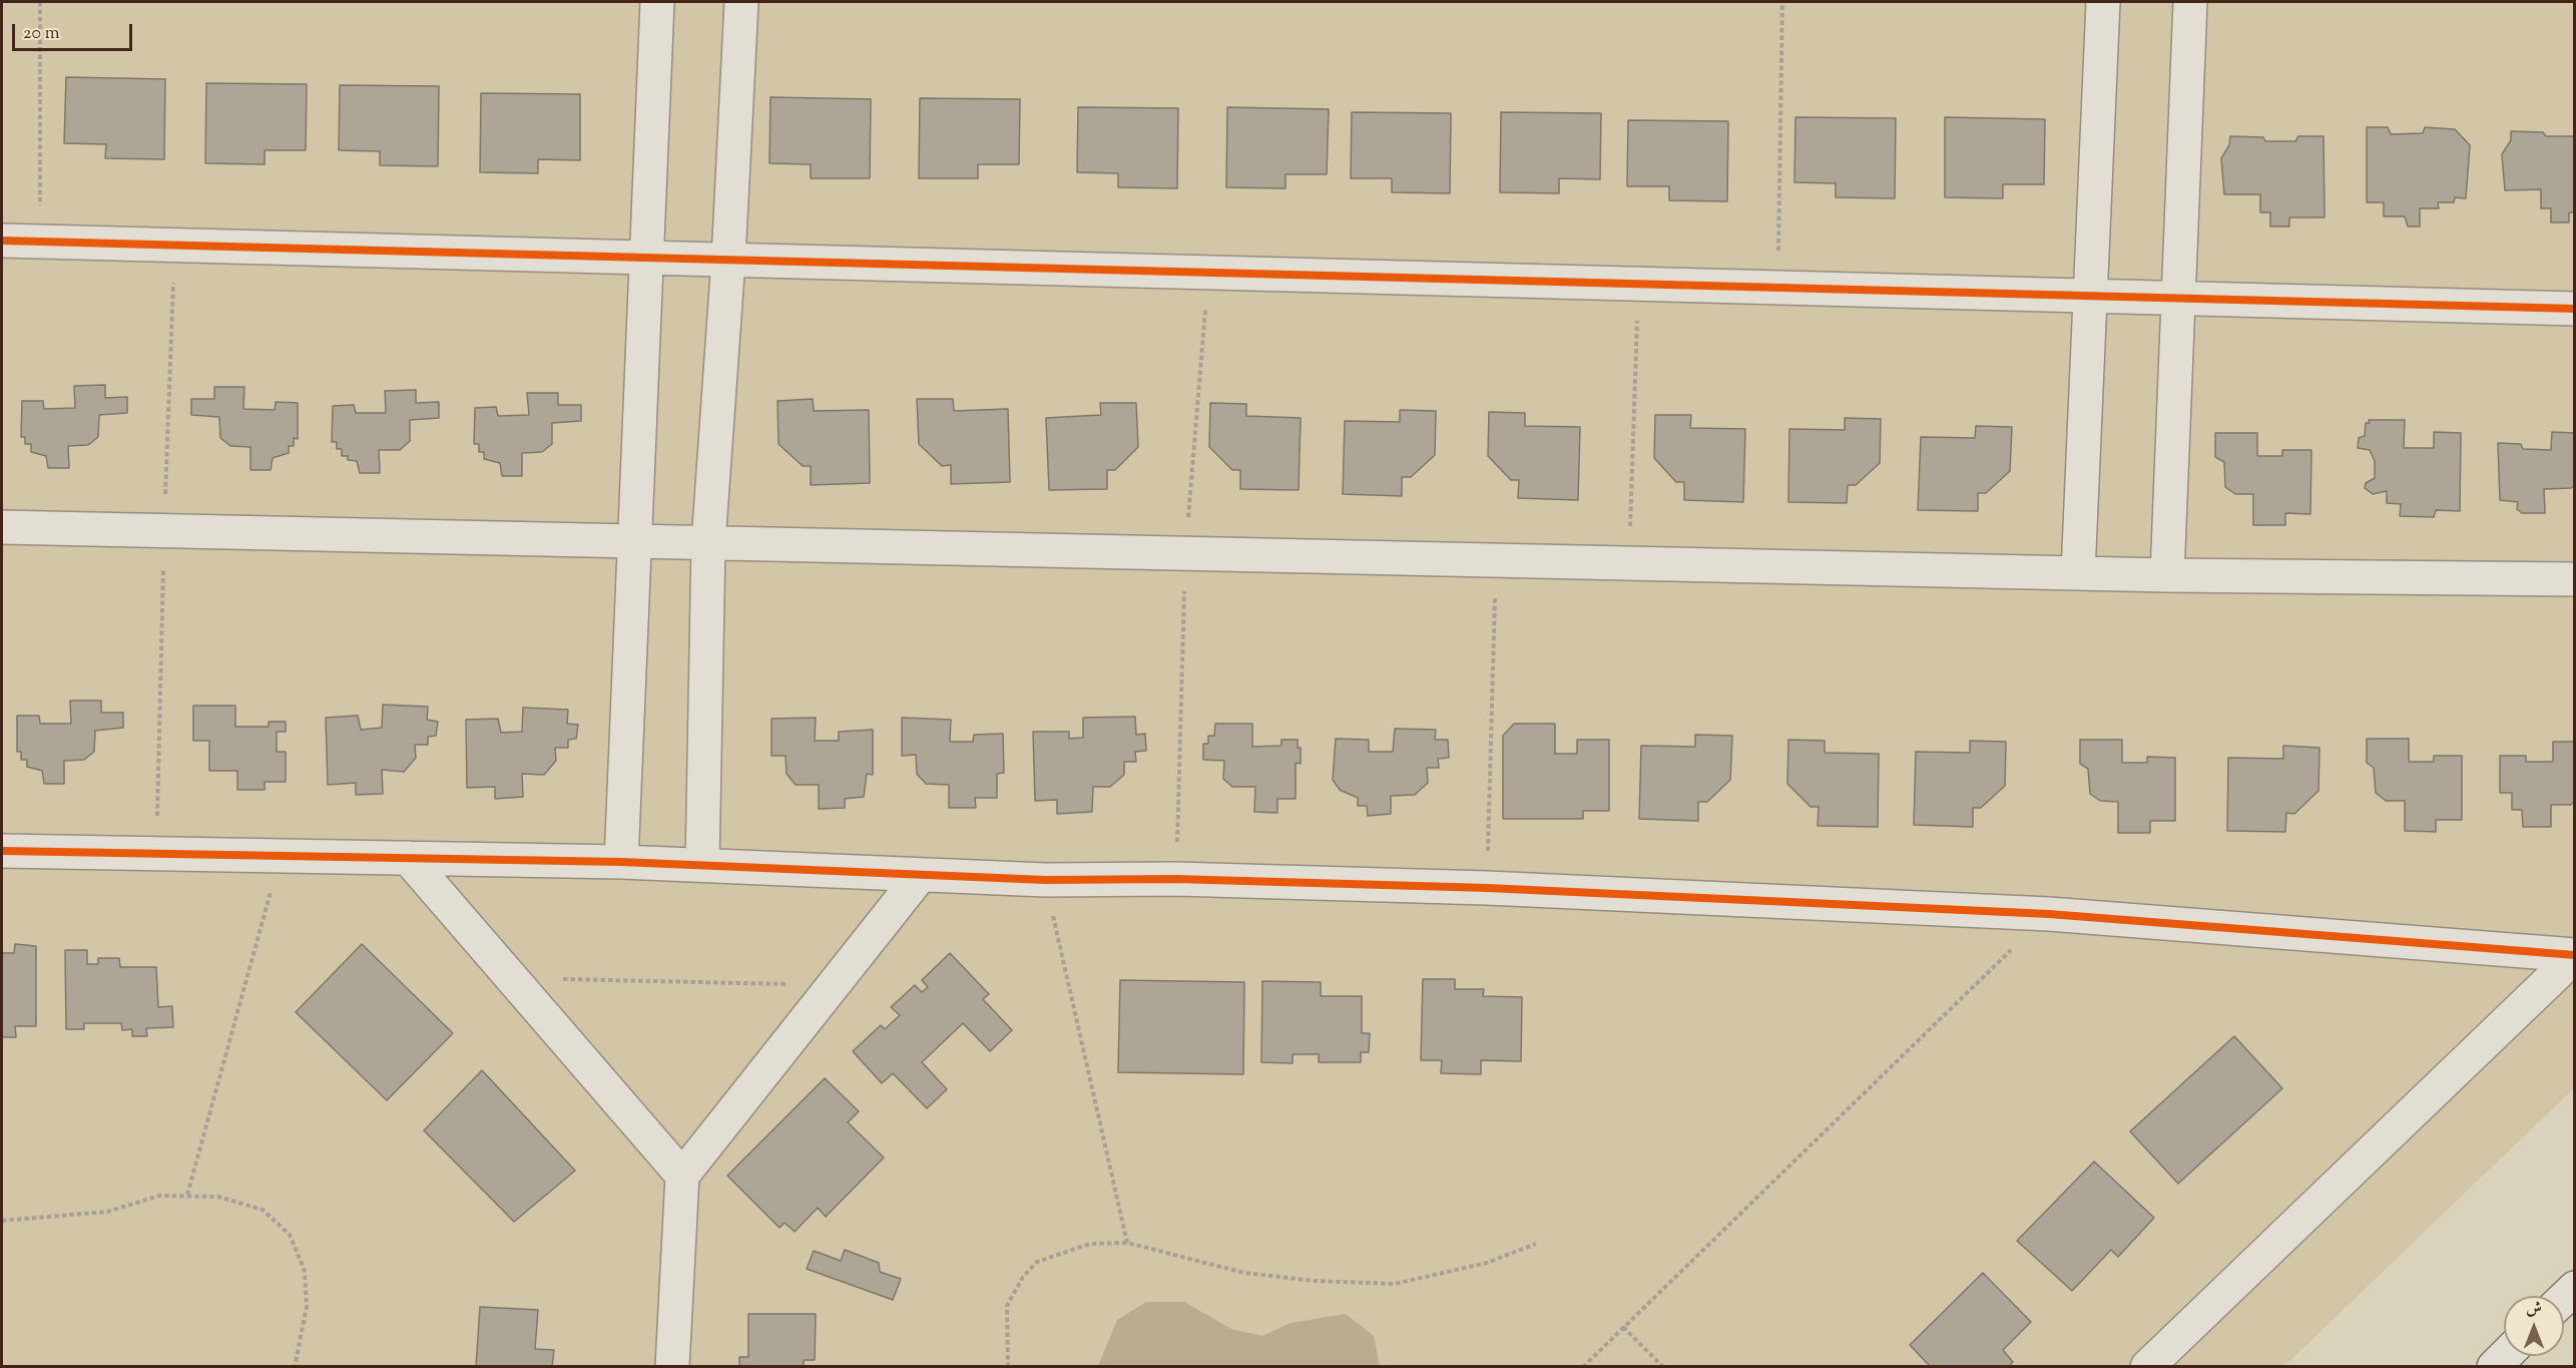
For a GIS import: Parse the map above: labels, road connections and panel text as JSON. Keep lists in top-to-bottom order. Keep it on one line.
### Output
{"scale_bar":"20 m","north":"top"}
